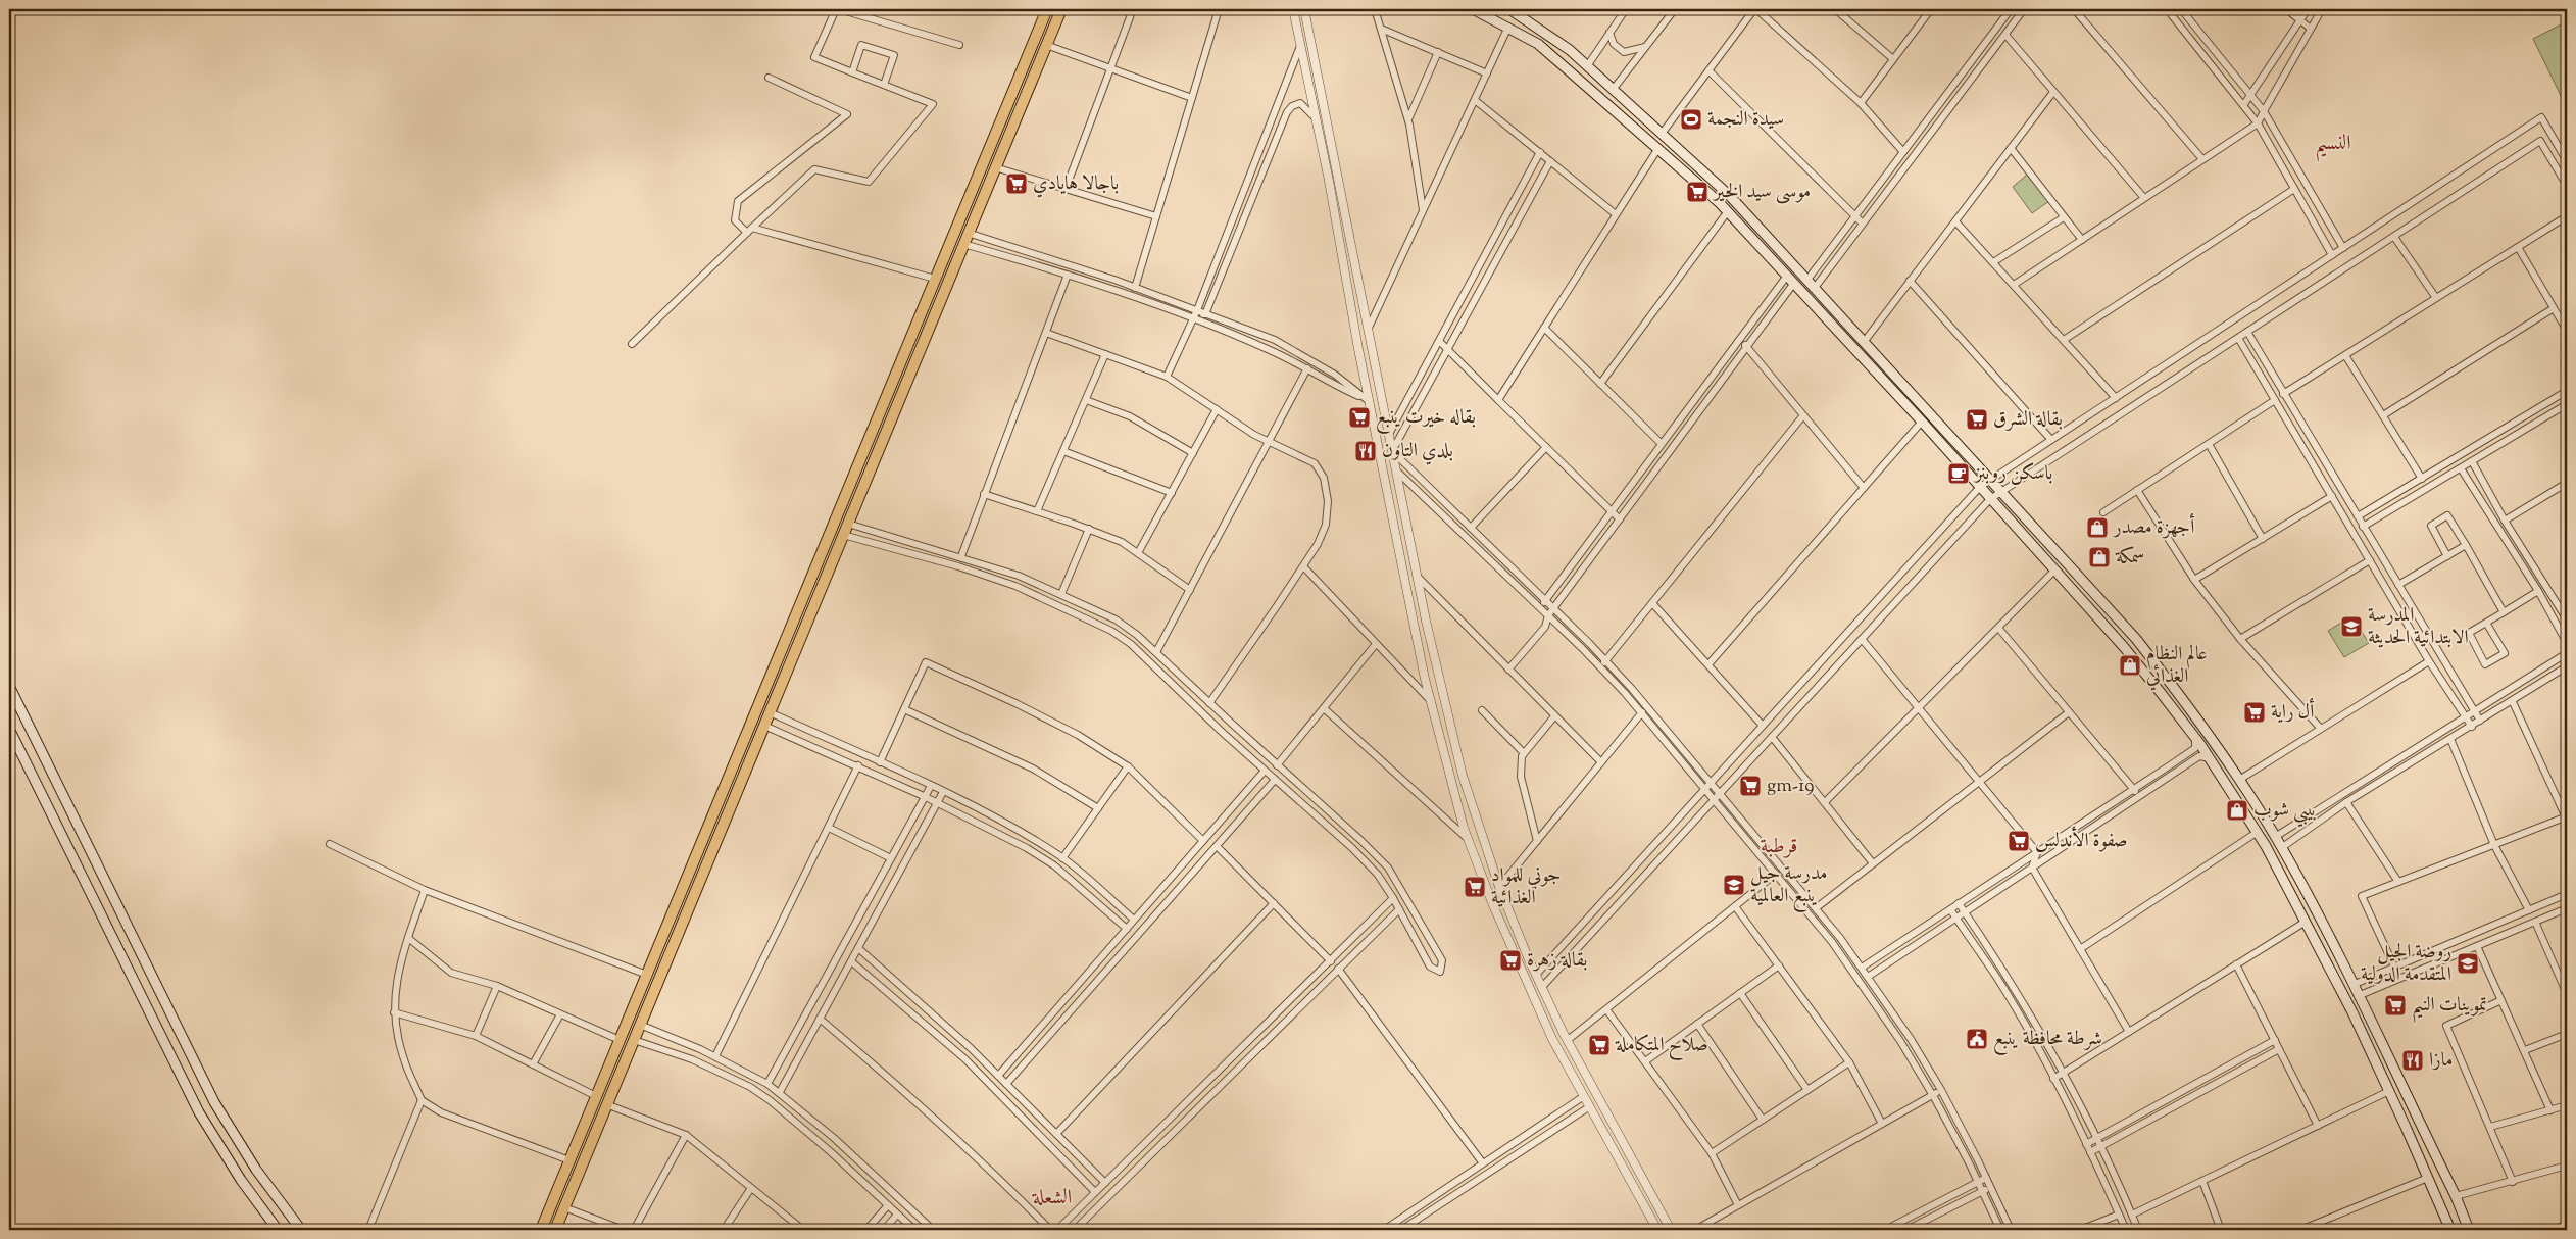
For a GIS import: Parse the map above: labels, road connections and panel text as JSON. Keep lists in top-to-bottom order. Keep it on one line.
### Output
{"districts":["النسيم","قرطبة","الشعلة"],"places":{"sports":["سيدة النجمة"],"supermarket":["باجالا هايادي","موسى سيد الخير","بقاله خيرت ينبع","بقالة الشرق","أل راية","gm-19","صفوة الأندلس","جوني للمواد الغذائية","بقالة زهرة","تموينات النيم","صلاح المتكاملة"],"restaurant":["بلدي التاون","مازا"],"cafe":["باسكن روبنز"],"shop":["أجهزة مصدر","سمكة","عالم النظام الغذائي","بيبي شوب"],"school or university":["المدرسة الابتدائية الحديثة","مدرسة جيل ينبع العالمية","روضة الجيل المتقدمة الدولية"],"public building":["شرطة محافظة ينبع"]}}
